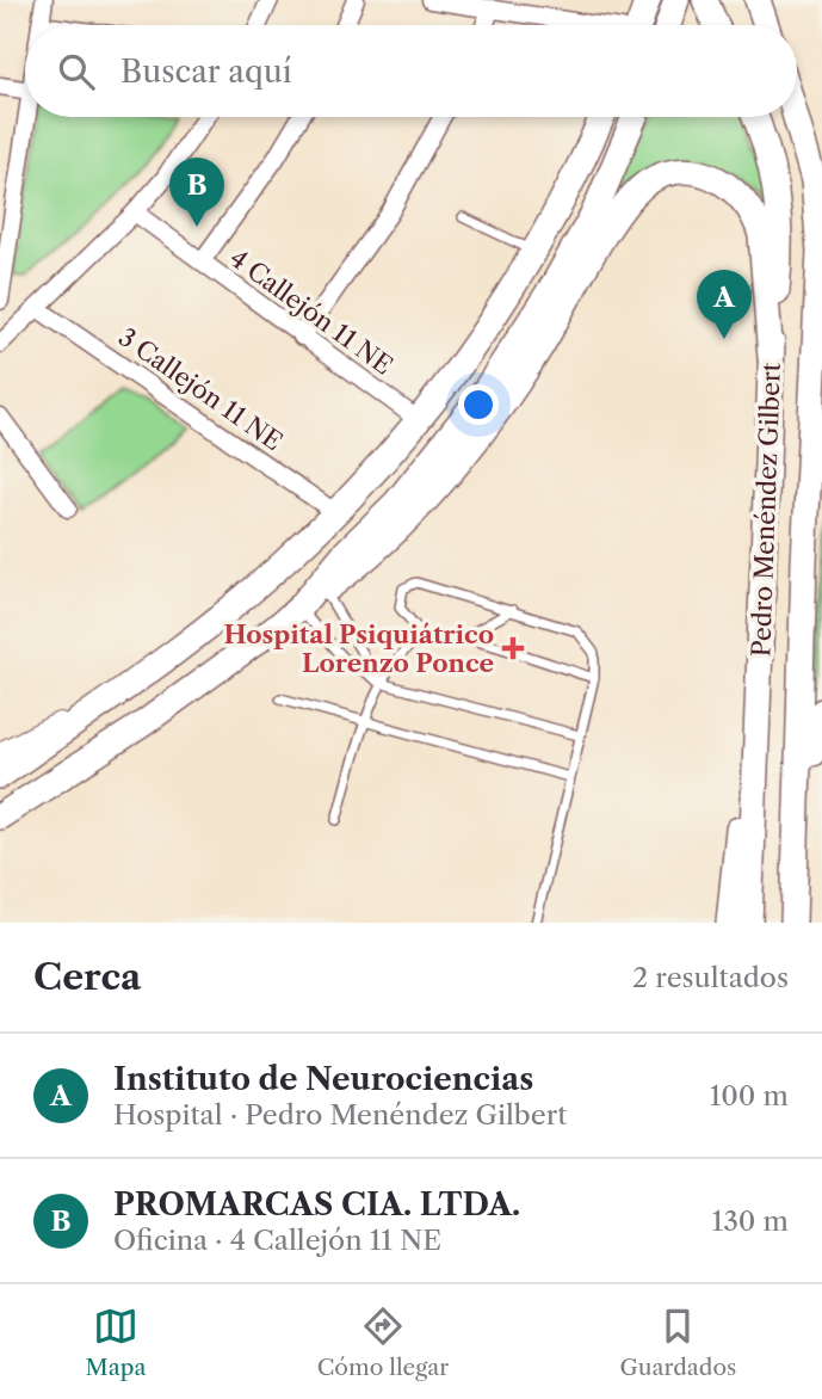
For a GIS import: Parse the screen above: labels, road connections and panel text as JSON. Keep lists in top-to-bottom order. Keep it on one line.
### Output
{"streets":{"main road":["Pedro Menéndez Gilbert"],"street":["4 Callejón 11 NE","3 Callejón 11 NE"]},"places":{"health":["Hospital Psiquiátrico Lorenzo Ponce"]},"page":{"search":"Buscar aquí","pins":["B","A"],"heading":["Cerca","2 resultados"],"list":[{"mark":"A","name":"Instituto de Neurociencias","note":"Hospital · Pedro Menéndez Gilbert","value":"100 m"},{"mark":"B","name":"PROMARCAS CIA. LTDA.","note":"Oficina · 4 Callejón 11 NE","value":"130 m"}],"nav":["Mapa","Cómo llegar","Guardados"]}}
